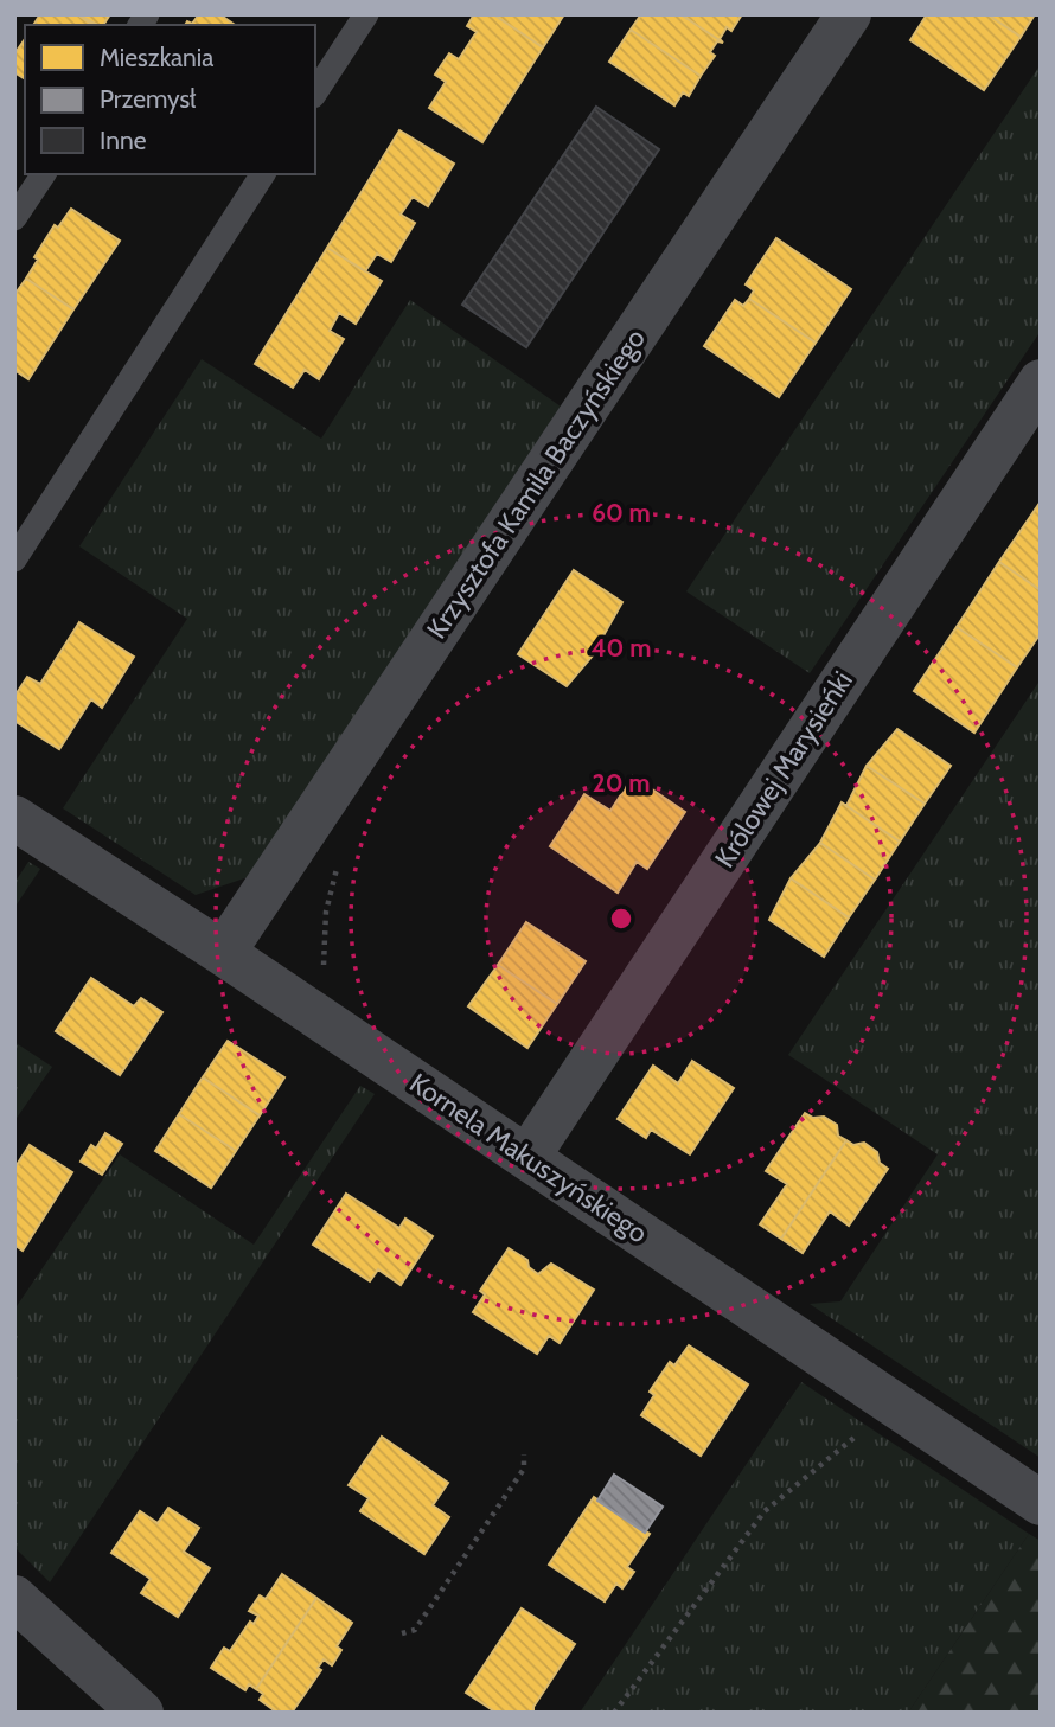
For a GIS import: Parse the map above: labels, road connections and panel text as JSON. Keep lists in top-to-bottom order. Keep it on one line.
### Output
{"streets":{"street":["Krzysztofa Kamila Baczyńskiego","Królowej Marysieńki","Kornela Makuszyńskiego"]},"crossings":[["Krzysztofa Kamila Baczyńskiego","Kornela Makuszyńskiego"],["Królowej Marysieńki","Kornela Makuszyńskiego"]],"legend":["Mieszkania","Przemysł","Inne"],"rings":["60 m","40 m","20 m"]}
